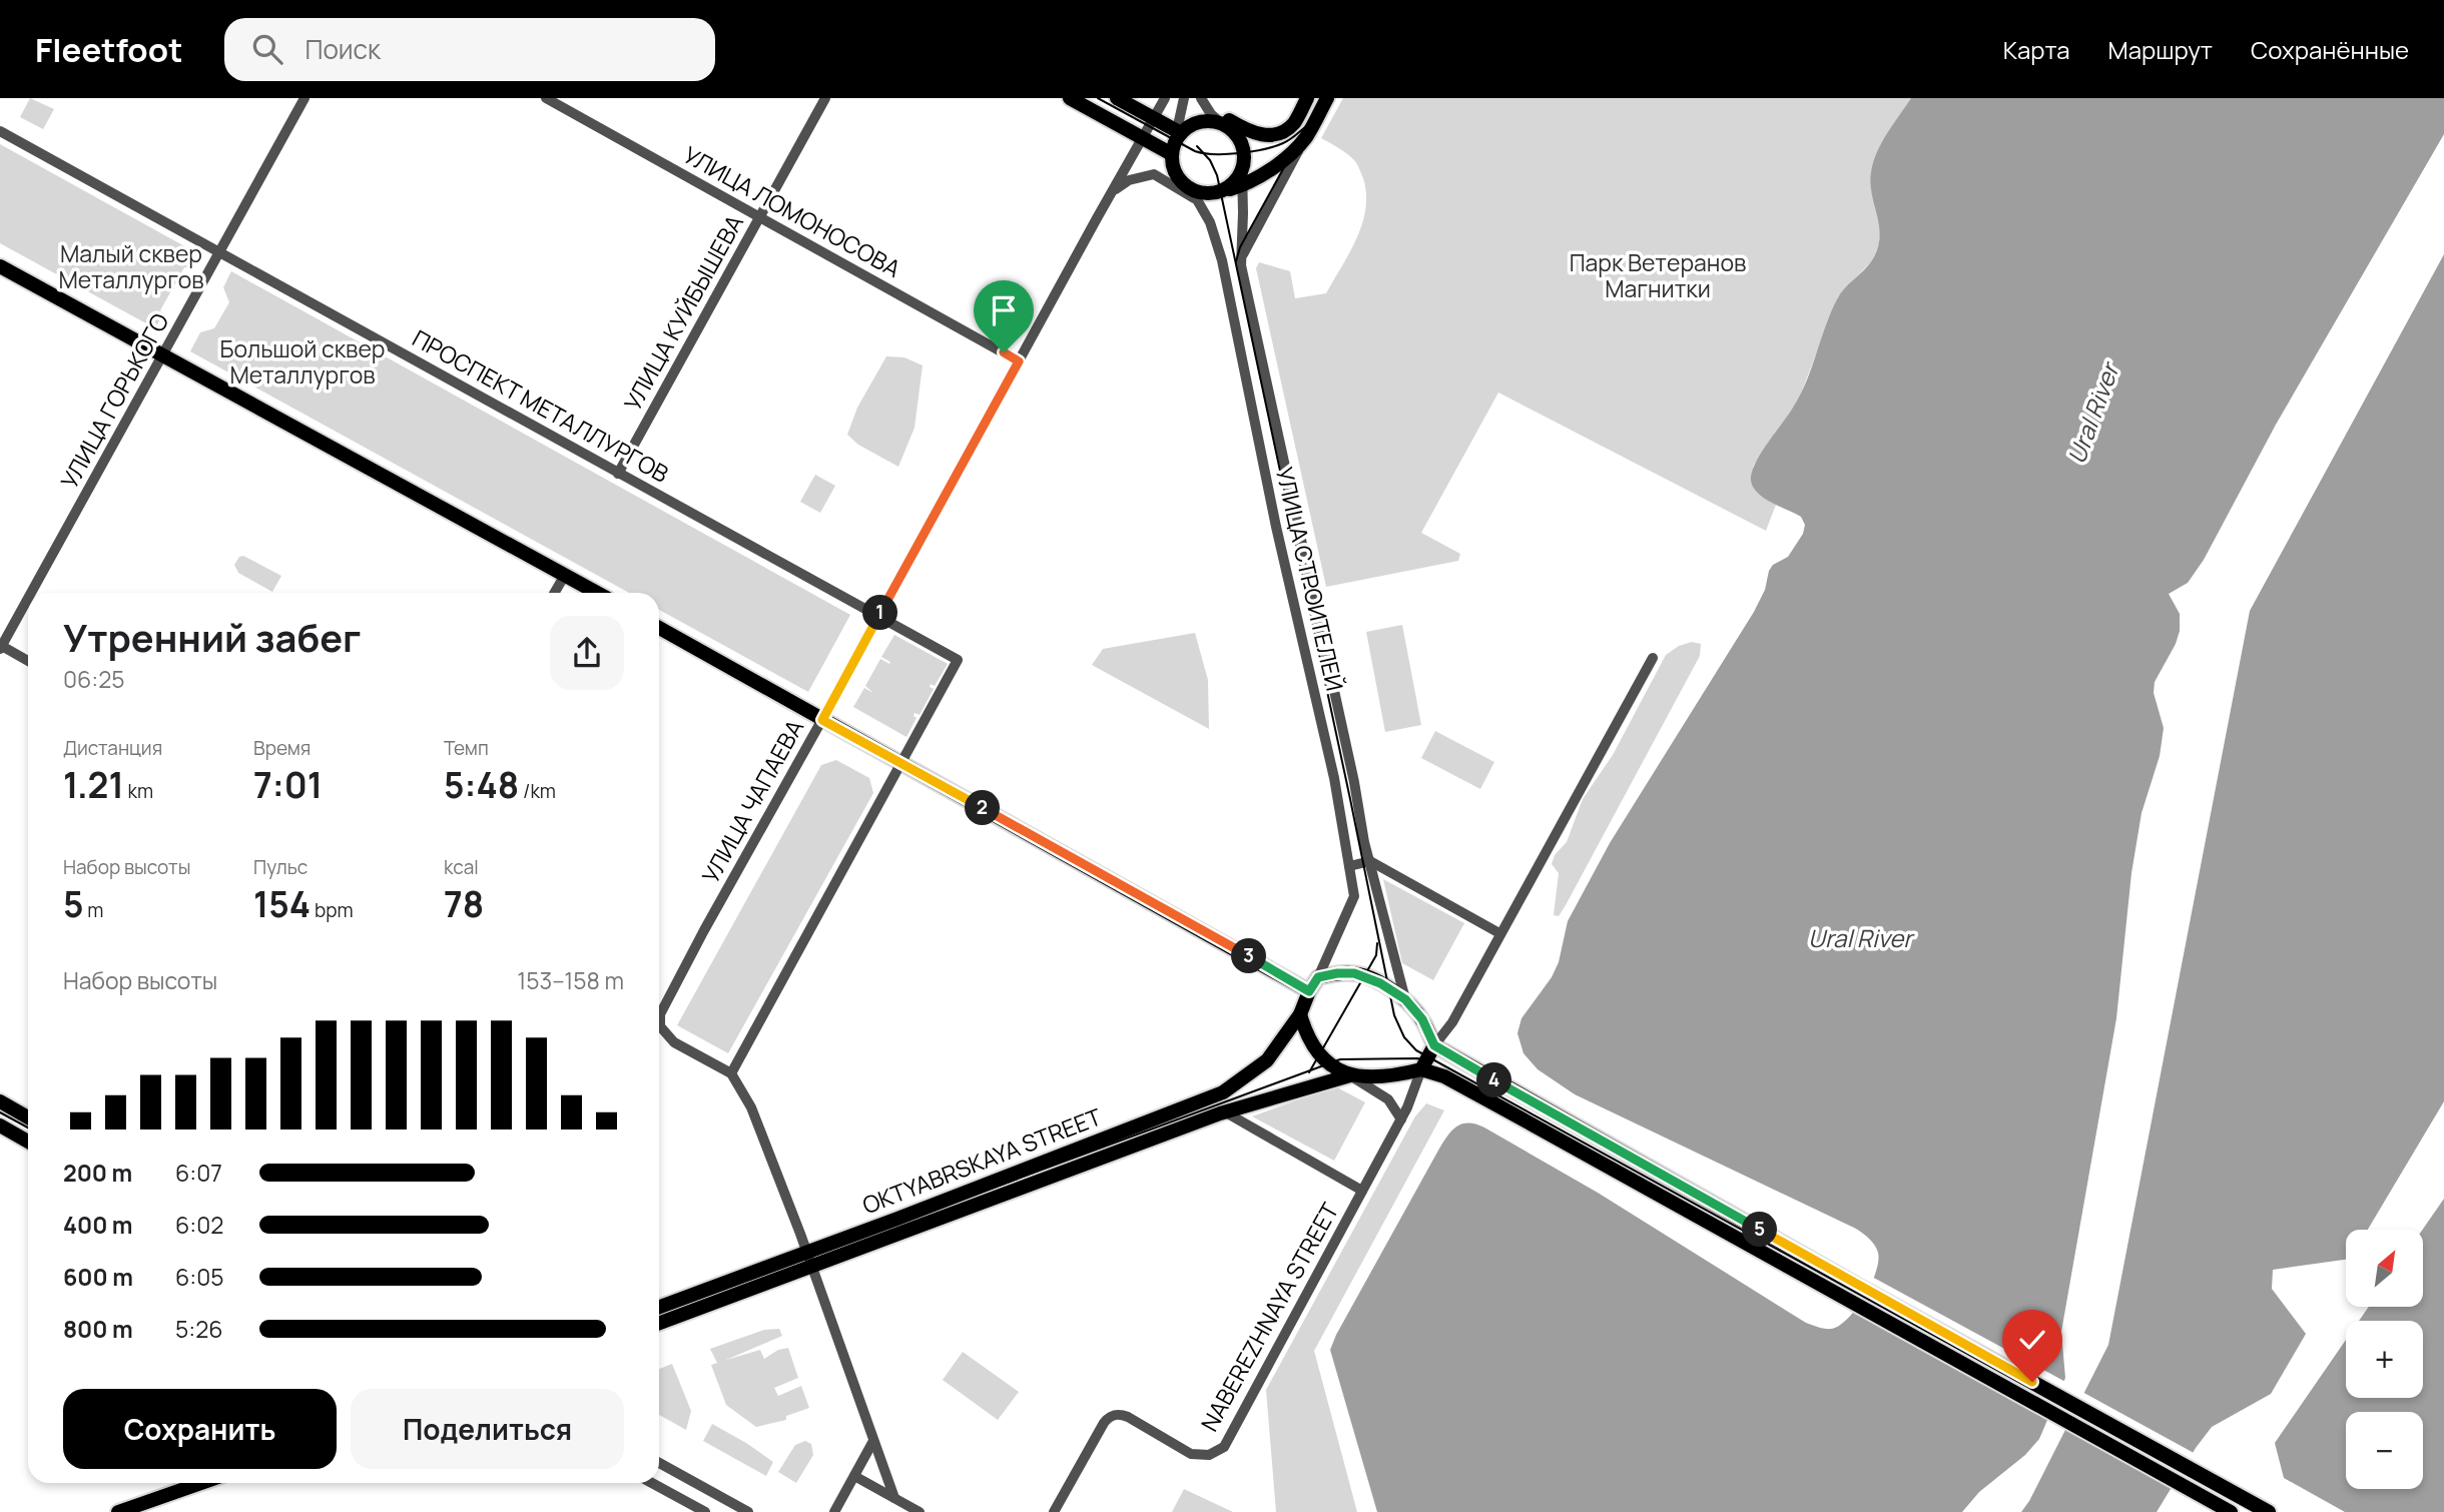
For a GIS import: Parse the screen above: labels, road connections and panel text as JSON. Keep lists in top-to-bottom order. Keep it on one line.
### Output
{"streets":{"main road":["OKTYABRSKAYA STREET"],"street":["УЛИЦА ЛОМОНОСОВА","УЛИЦА КУЙБЫШЕВА","УЛИЦА ГОРЬКОГО","ПРОСПЕКТ МЕТАЛЛУРГОВ","УЛИЦА СТРОИТЕЛЕЙ","УЛИЦА ЧАПАЕВА","NABEREZHNAYA STREET"]},"crossings":[["УЛИЦА ЛОМОНОСОВА","УЛИЦА КУЙБЫШЕВА"],["УЛИЦА ЛОМОНОСОВА","УЛИЦА ЧАПАЕВА"],["УЛИЦА КУЙБЫШЕВА","ПРОСПЕКТ МЕТАЛЛУРГОВ"],["УЛИЦА ГОРЬКОГО","ПРОСПЕКТ МЕТАЛЛУРГОВ"],["ПРОСПЕКТ МЕТАЛЛУРГОВ","УЛИЦА ЧАПАЕВА"],["УЛИЦА СТРОИТЕЛЕЙ","OKTYABRSKAYA STREET"],["УЛИЦА СТРОИТЕЛЕЙ","NABEREZHNAYA STREET"],["OKTYABRSKAYA STREET","NABEREZHNAYA STREET"]],"water":["Ural River"],"parks":["Малый сквер Металлургов","Парк Ветеранов Магнитки","Большой сквер Металлургов"],"north":"top right","page":{"header":"Fleetfoot","search":"Поиск","nav":["Карта","Маршрут","Сохранённые"],"heading":["Утренний забег","06:25"],"pins":["1","2","3","4","5"],"stats":[["Дистанция","1.21 km"],["Время","7:01"],["Темп","5:48 /km"],["Набор высоты","5 m"],["Пульс","154 bpm"],["kcal","78"]],"chart":["Набор высоты","153–158 m"],"list":[{"name":"200 m","note":"6:07"},{"name":"400 m","note":"6:02"},{"name":"600 m","note":"6:05"},{"name":"800 m","note":"5:26"}],"map_buttons":["+","−"],"buttons":["Сохранить","Поделиться"]}}
